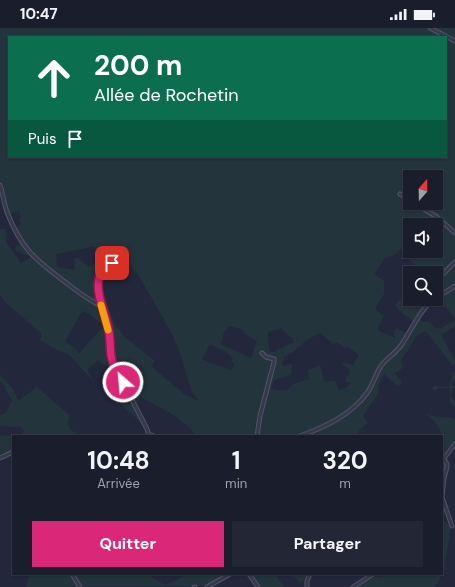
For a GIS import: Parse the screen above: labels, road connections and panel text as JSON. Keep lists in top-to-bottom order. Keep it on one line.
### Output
{"north":"top","page":{"status":"10:47","turn":["200 m","Allée de Rochetin"],"then":"Puis","eta":["10:48","Arrivée","1","min","320","m"],"buttons":["Quitter","Partager"]}}
